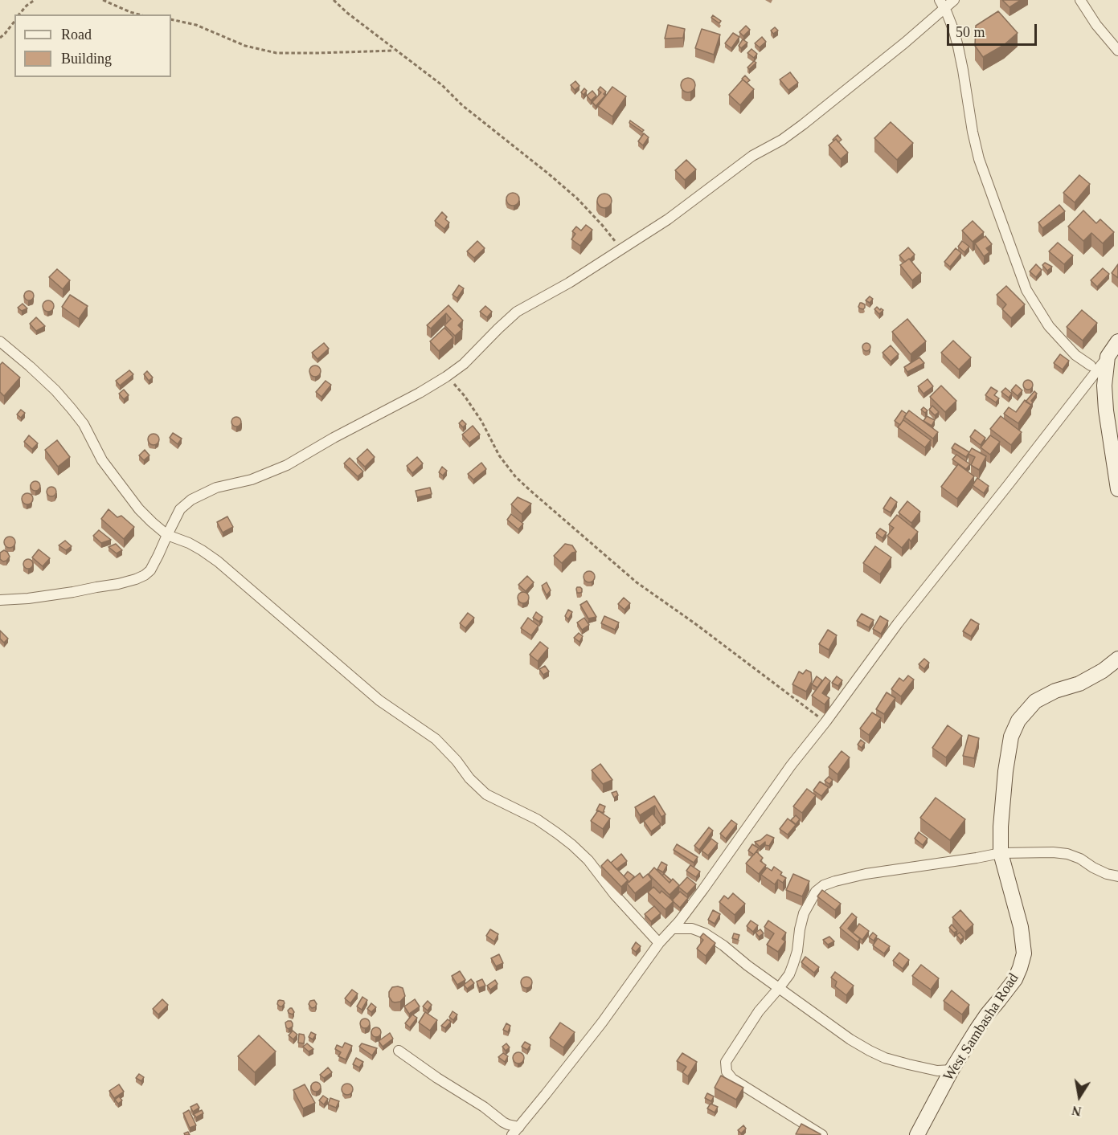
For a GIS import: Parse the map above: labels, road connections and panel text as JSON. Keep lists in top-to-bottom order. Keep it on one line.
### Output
{"streets":{"street":["West Sambasha Road"]},"legend":["Road","Building"],"scale_bar":"50 m","north":"bottom"}
